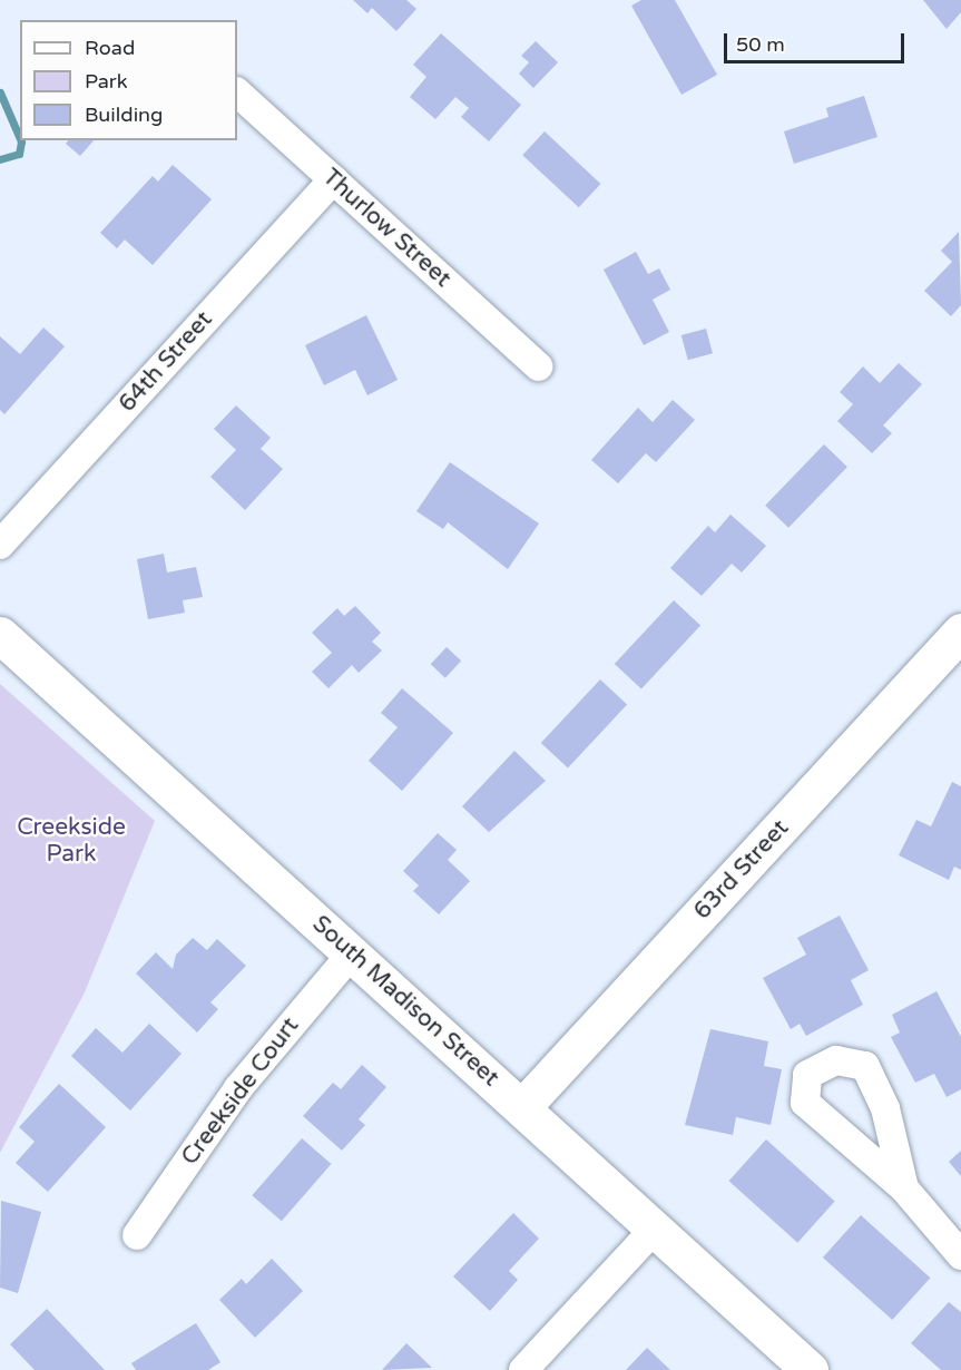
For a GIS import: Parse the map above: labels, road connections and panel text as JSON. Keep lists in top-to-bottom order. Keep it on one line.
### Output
{"streets":{"street":["Thurlow Street","64th Street","63rd Street","South Madison Street","Creekside Court"]},"crossings":[["Thurlow Street","64th Street"],["63rd Street","South Madison Street"],["South Madison Street","Creekside Court"]],"parks":["Creekside Park"],"legend":["Road","Park","Building"],"scale_bar":"50 m"}
